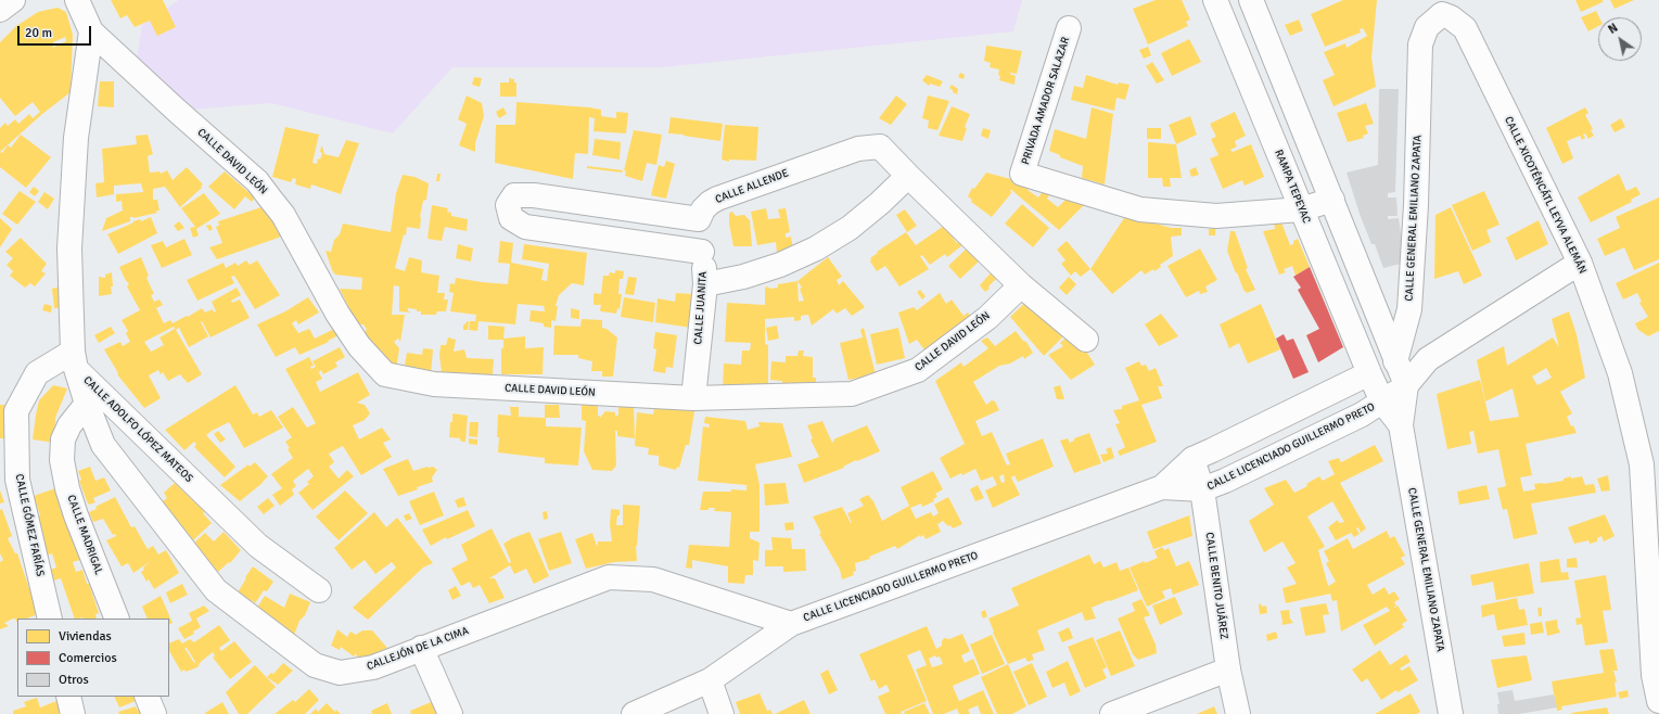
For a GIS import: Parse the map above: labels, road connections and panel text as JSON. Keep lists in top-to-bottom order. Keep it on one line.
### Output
{"streets":{"street":["PRIVADA AMADOR SALAZAR","CALLE DAVID LEÓN","CALLE ALLENDE","RAMPA TEPEYAC","CALLE XICOTÉNCÁTL LEYVA ALEMÁN","CALLE GENERAL EMILIANO ZAPATA","CALLE JUANITA","CALLE ADOLFO LÓPEZ MATEOS","CALLE LICENCIADO GUILLERMO PRETO","CALLE GÓMEZ FARÍAS","CALLE MADRIGAL","CALLE BENITO JUÁREZ","CALLEJÓN DE LA CIMA"]},"crossings":[["PRIVADA AMADOR SALAZAR","RAMPA TEPEYAC"],["CALLE DAVID LEÓN","CALLE ALLENDE"],["CALLE DAVID LEÓN","CALLE JUANITA"],["CALLE ALLENDE","CALLE JUANITA"],["RAMPA TEPEYAC","CALLE GENERAL EMILIANO ZAPATA"],["RAMPA TEPEYAC","CALLE LICENCIADO GUILLERMO PRETO"],["CALLE XICOTÉNCÁTL LEYVA ALEMÁN","CALLE GENERAL EMILIANO ZAPATA"],["CALLE XICOTÉNCÁTL LEYVA ALEMÁN","CALLE LICENCIADO GUILLERMO PRETO"],["CALLE GENERAL EMILIANO ZAPATA","CALLE LICENCIADO GUILLERMO PRETO"],["CALLE ADOLFO LÓPEZ MATEOS","CALLE GÓMEZ FARÍAS"],["CALLE ADOLFO LÓPEZ MATEOS","CALLEJÓN DE LA CIMA"],["CALLE LICENCIADO GUILLERMO PRETO","CALLE BENITO JUÁREZ"],["CALLE LICENCIADO GUILLERMO PRETO","CALLEJÓN DE LA CIMA"],["CALLE GÓMEZ FARÍAS","CALLEJÓN DE LA CIMA"],["CALLE MADRIGAL","CALLEJÓN DE LA CIMA"]],"legend":["Viviendas","Comercios","Otros"],"scale_bar":"20 m","north":"top left"}
